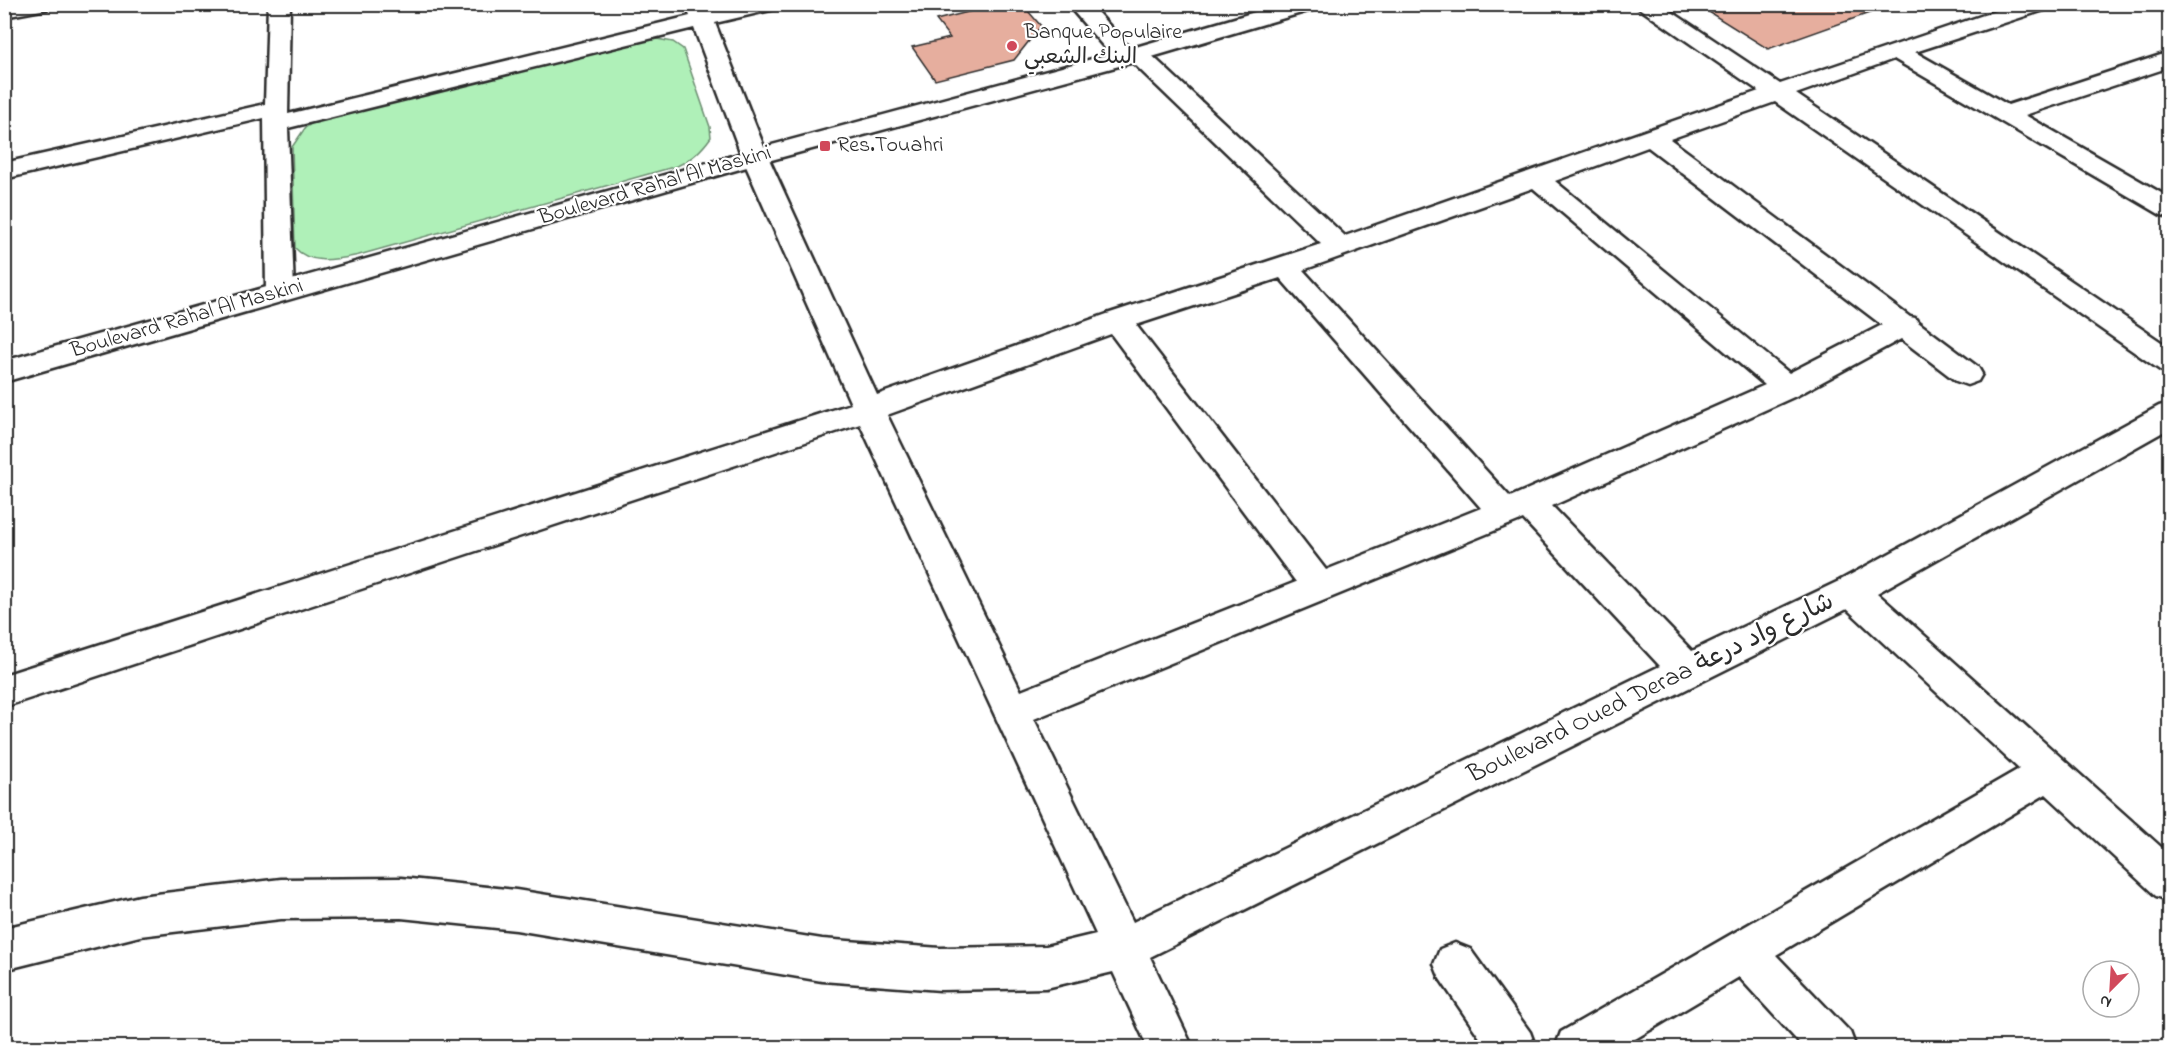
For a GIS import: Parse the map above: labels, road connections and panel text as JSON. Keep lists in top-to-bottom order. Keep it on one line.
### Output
{"streets":{"street":["Boulevard Rahal Al Maskini","Boulevard Oued Deraa شارع واد درعة"]},"places":{"other":["Banque Populaire البنك الشعبي"],"transit":["Res.Touahri"]},"north":"bottom left"}
